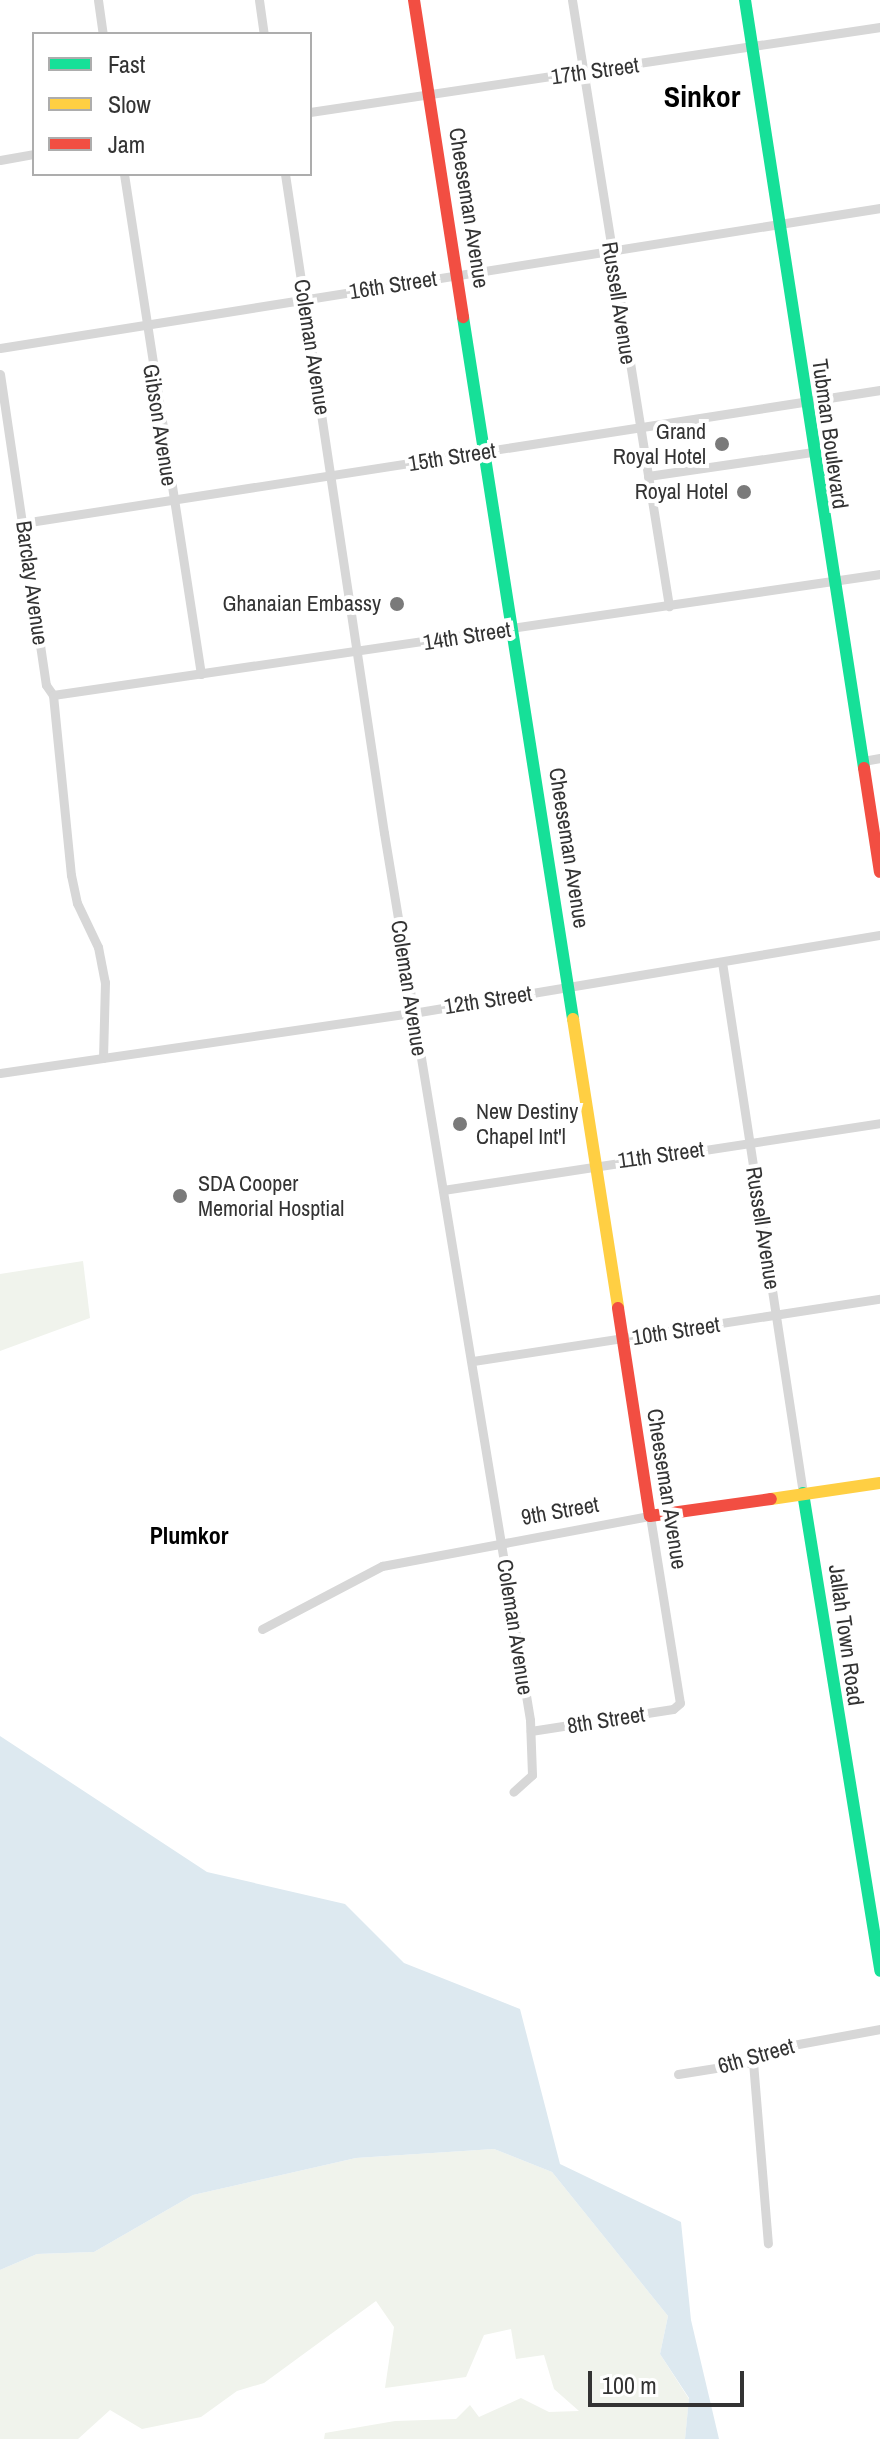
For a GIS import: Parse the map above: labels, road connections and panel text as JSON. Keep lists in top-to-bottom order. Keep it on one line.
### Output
{"streets":{"main road":["Cheeseman Avenue","Tubman Boulevard","9th Street","Jallah Town Road"],"street":["17th Street","16th Street","Russell Avenue","Coleman Avenue","Gibson Avenue","15th Street","Barclay Avenue","14th Street","12th Street","11th Street","10th Street","8th Street","6th Street"]},"crossings":[["17th Street","Cheeseman Avenue"],["17th Street","Russell Avenue"],["17th Street","Tubman Boulevard"],["Cheeseman Avenue","16th Street"],["Cheeseman Avenue","15th Street"],["Cheeseman Avenue","14th Street"],["Cheeseman Avenue","12th Street"],["Cheeseman Avenue","11th Street"],["Cheeseman Avenue","10th Street"],["Cheeseman Avenue","9th Street"],["Cheeseman Avenue","8th Street"],["16th Street","Russell Avenue"],["16th Street","Coleman Avenue"],["16th Street","Gibson Avenue"],["16th Street","Tubman Boulevard"],["Russell Avenue","15th Street"],["Russell Avenue","14th Street"],["Russell Avenue","12th Street"],["Russell Avenue","11th Street"],["Russell Avenue","10th Street"],["Russell Avenue","9th Street"],["Russell Avenue","Jallah Town Road"],["Coleman Avenue","15th Street"],["Coleman Avenue","14th Street"],["Coleman Avenue","12th Street"],["Coleman Avenue","11th Street"],["Coleman Avenue","10th Street"],["Coleman Avenue","9th Street"],["Coleman Avenue","8th Street"],["Gibson Avenue","15th Street"],["Gibson Avenue","14th Street"],["Tubman Boulevard","15th Street"],["Tubman Boulevard","14th Street"],["15th Street","Barclay Avenue"],["Barclay Avenue","14th Street"],["Barclay Avenue","12th Street"],["9th Street","Jallah Town Road"]],"districts":["Sinkor","Plumkor"],"places":["Grand Royal Hotel","Royal Hotel","Ghanaian Embassy","New Destiny Chapel Int'l","SDA Cooper Memorial Hosptial"],"legend":["Fast","Slow","Jam"],"scale_bar":"100 m"}
